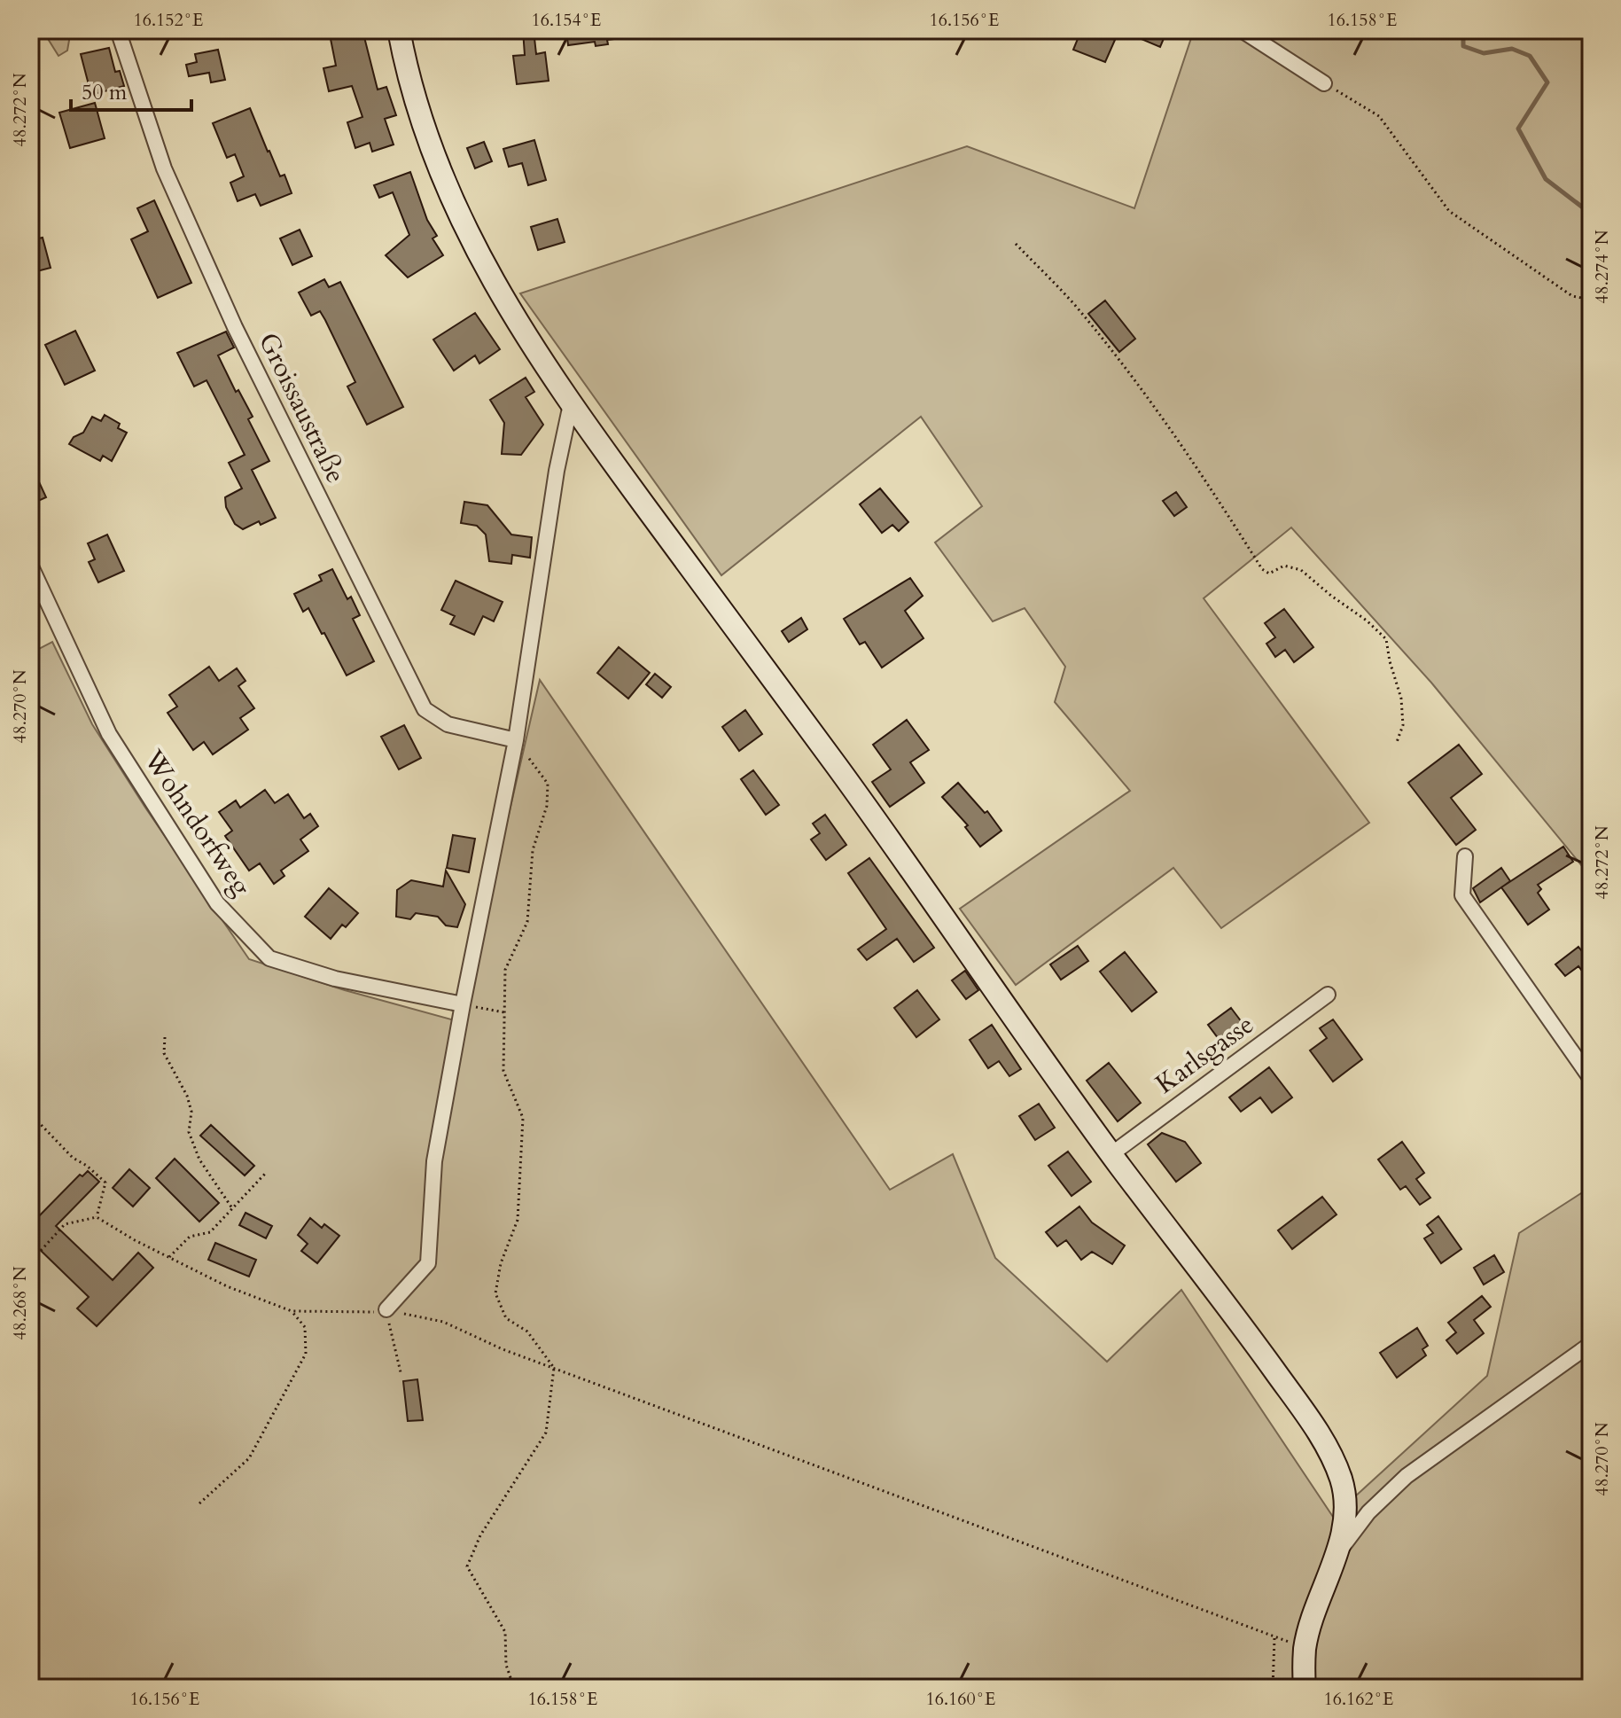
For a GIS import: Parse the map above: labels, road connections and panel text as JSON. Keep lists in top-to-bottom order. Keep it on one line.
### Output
{"streets":{"street":["Groissaustraße","Wohndorfweg","Karlsgasse"]},"scale_bar":"50 m","coordinates":["16.152°E","16.154°E","16.156°E","16.158°E","48.272°N","48.274°N","48.270°N","48.268°N","16.160°E","16.162°E"]}
